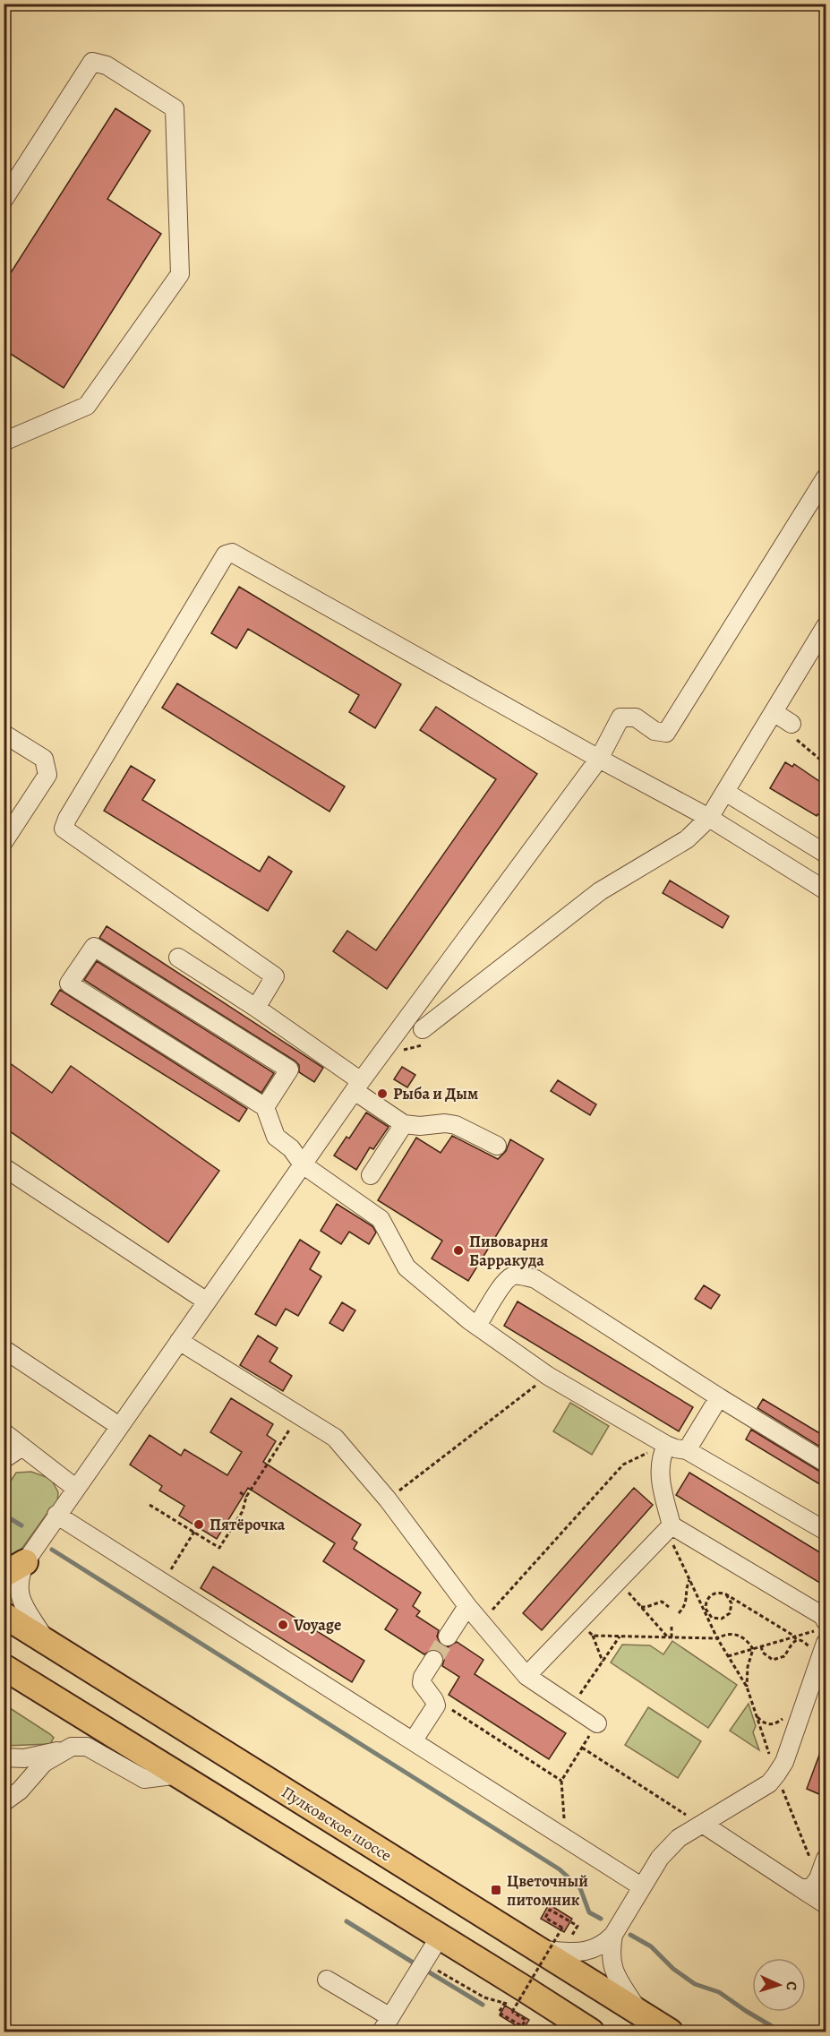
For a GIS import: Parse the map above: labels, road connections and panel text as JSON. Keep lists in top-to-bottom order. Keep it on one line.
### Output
{"streets":{"highway":["Пулковское шоссе"]},"places":{"other":["Рыба и Дым","Пивоварня Барракуда","Пятёрочка","Voyage"],"transit":["Цветочный питомник"]},"north":"right"}
